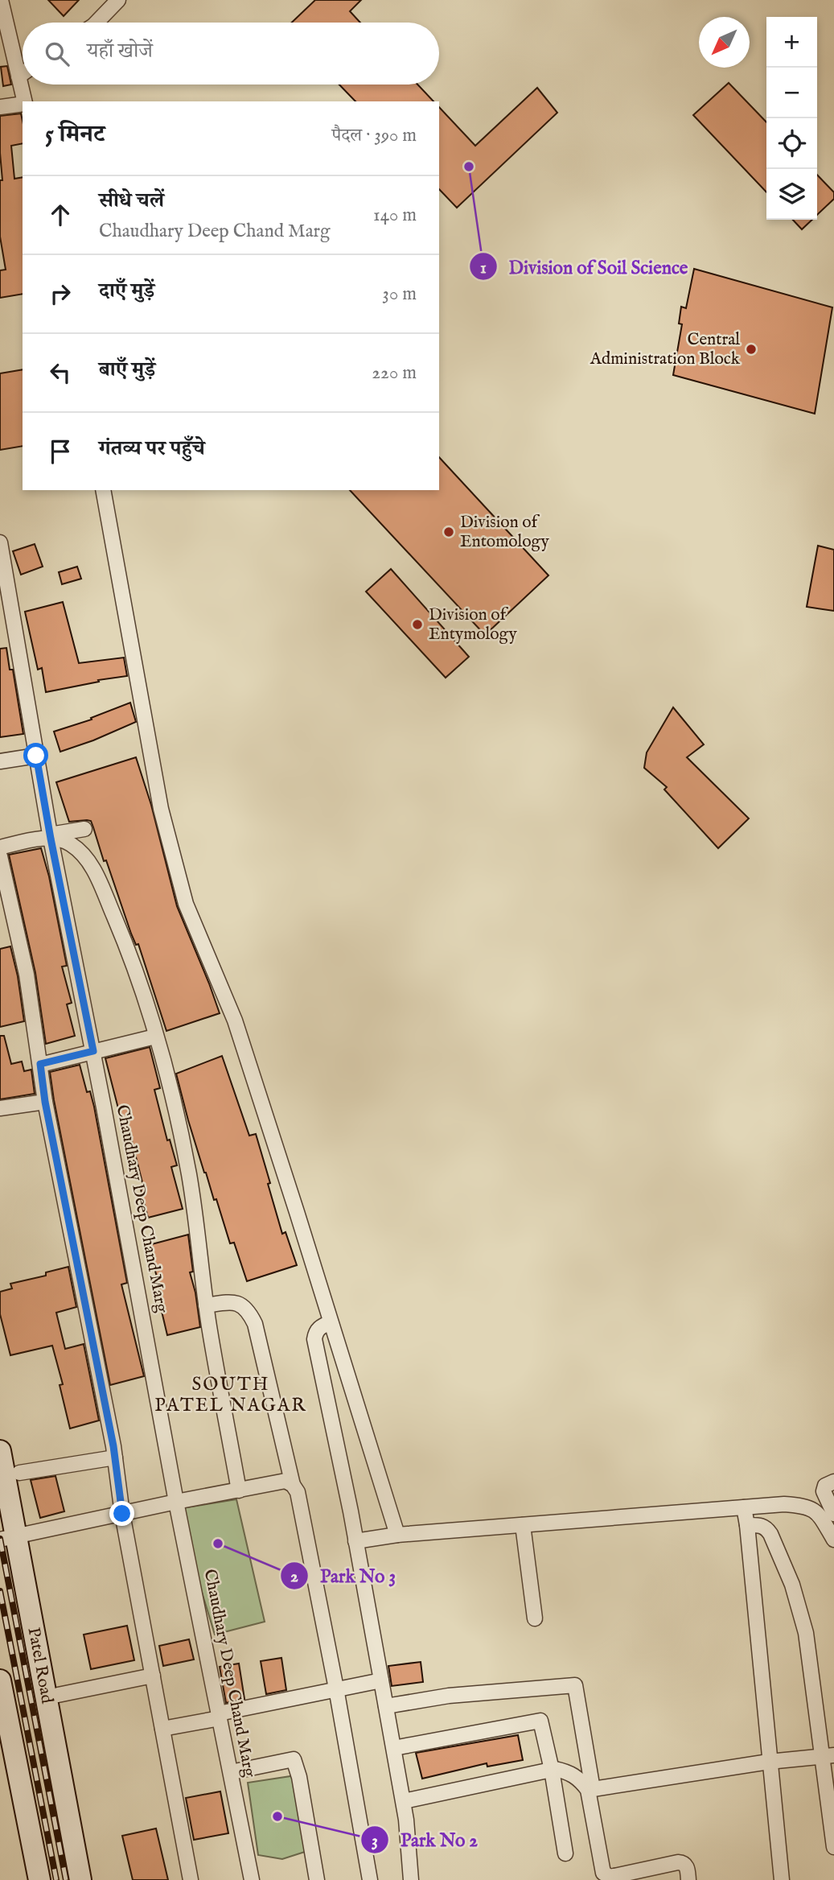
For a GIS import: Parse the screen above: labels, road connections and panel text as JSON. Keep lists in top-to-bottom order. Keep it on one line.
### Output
{"streets":{"main road":["Patel Road"],"street":["Chaudhary Deep Chand Marg"]},"districts":["SOUTH PATEL NAGAR"],"places":["Division of Soil Science","Central Administration Block","Division of Entomology","Division of Entymology","Park No 3","Park No 2"],"north":"bottom left","page":{"map_buttons":["+","−"],"search":"यहाँ खोजें","heading":["5 मिनट","पैदल · 390 m"],"list":[["सीधे चलें","Chaudhary Deep Chand Marg","140 m"],["दाएँ मुड़ें","30 m"],["बाएँ मुड़ें","220 m"],"गंतव्य पर पहुँचे"]}}
